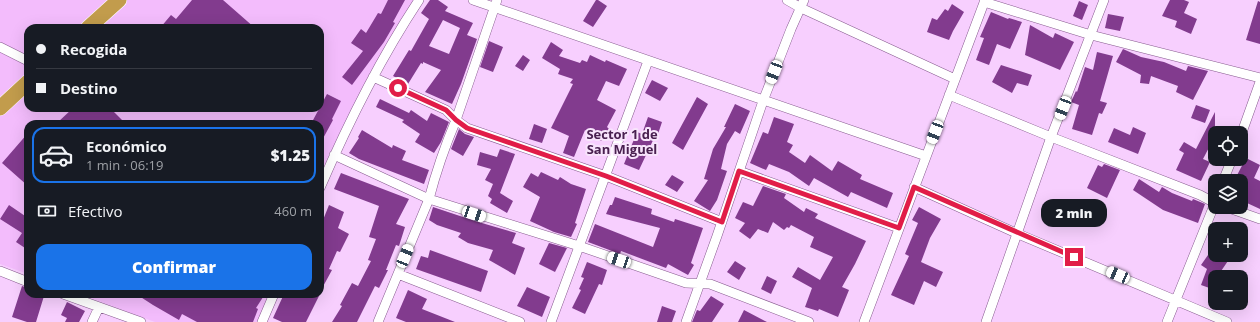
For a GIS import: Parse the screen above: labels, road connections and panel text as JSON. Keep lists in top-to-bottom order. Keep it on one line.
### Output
{"districts":["Sector 1 de San Miguel"],"page":{"banner":["Recogida","Destino"],"map_buttons":["+","−"],"list":[{"name":"Económico","note":"1 min · 06:19","value":"$1.25"}],"pay":["Efectivo","460 m"],"bubble":"2 min","buttons":"Confirmar"}}
